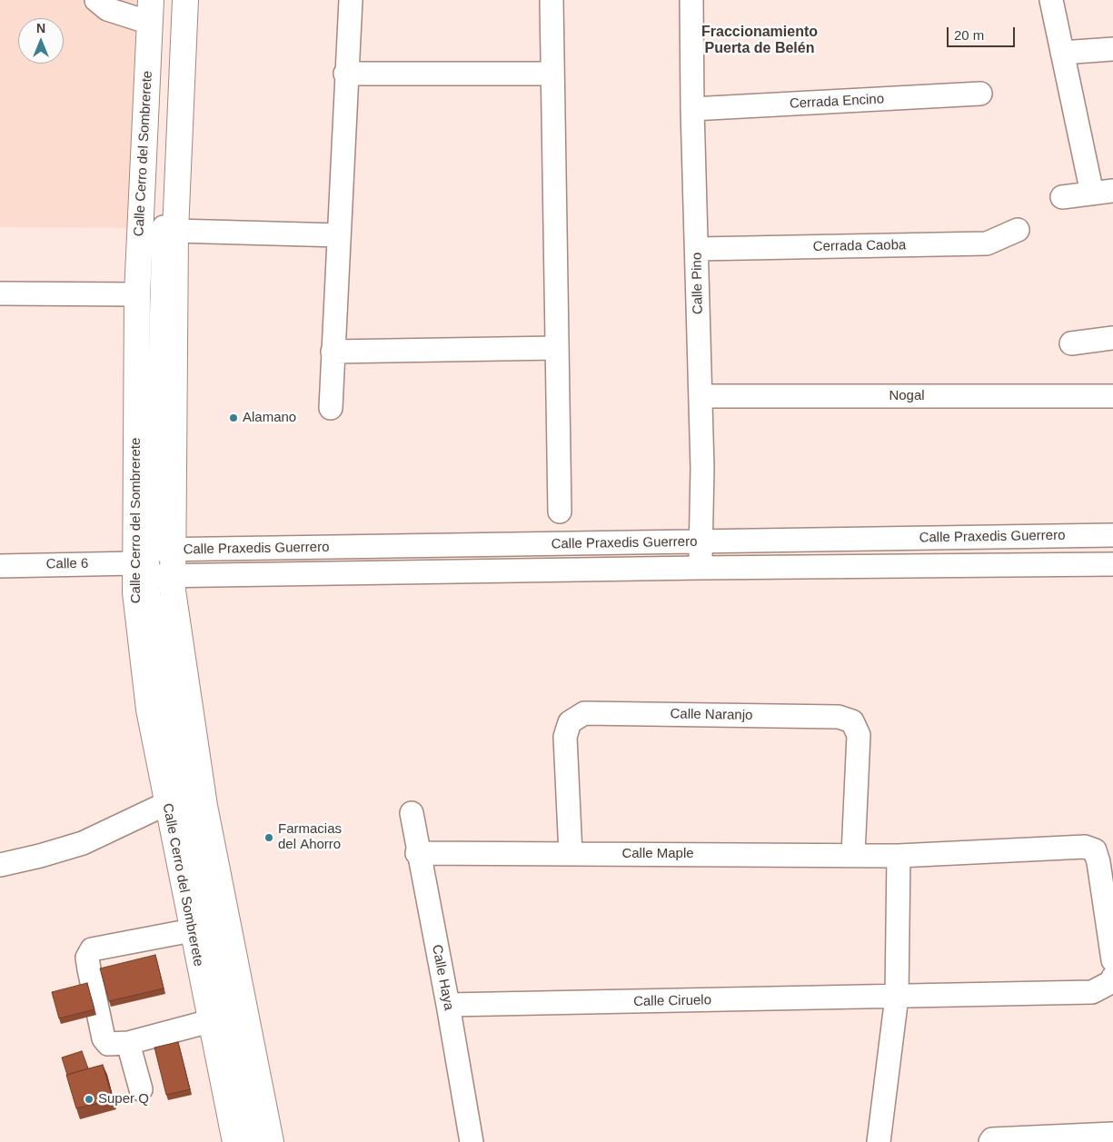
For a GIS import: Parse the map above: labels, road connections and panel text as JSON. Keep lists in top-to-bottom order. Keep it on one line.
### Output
{"streets":{"main road":["Calle Cerro del Sombrerete"],"street":["Cerrada Encino","Cerrada Caoba","Calle Pino","Nogal","Calle Praxedis Guerrero","Calle 6","Calle Naranjo","Calle Maple","Calle Haya","Calle Ciruelo"]},"crossings":[["Cerrada Encino","Calle Pino"],["Calle Cerro del Sombrerete","Calle Praxedis Guerrero"],["Calle Cerro del Sombrerete","Calle 6"],["Cerrada Caoba","Calle Pino"],["Calle Pino","Nogal"],["Calle Pino","Calle Praxedis Guerrero"],["Calle Praxedis Guerrero","Calle 6"],["Calle Naranjo","Calle Maple"],["Calle Maple","Calle Haya"],["Calle Haya","Calle Ciruelo"]],"districts":["Fraccionamiento Puerta de Belén"],"places":["Alamano","Farmacias del Ahorro","Super Q"],"scale_bar":"20 m","north":"top"}
